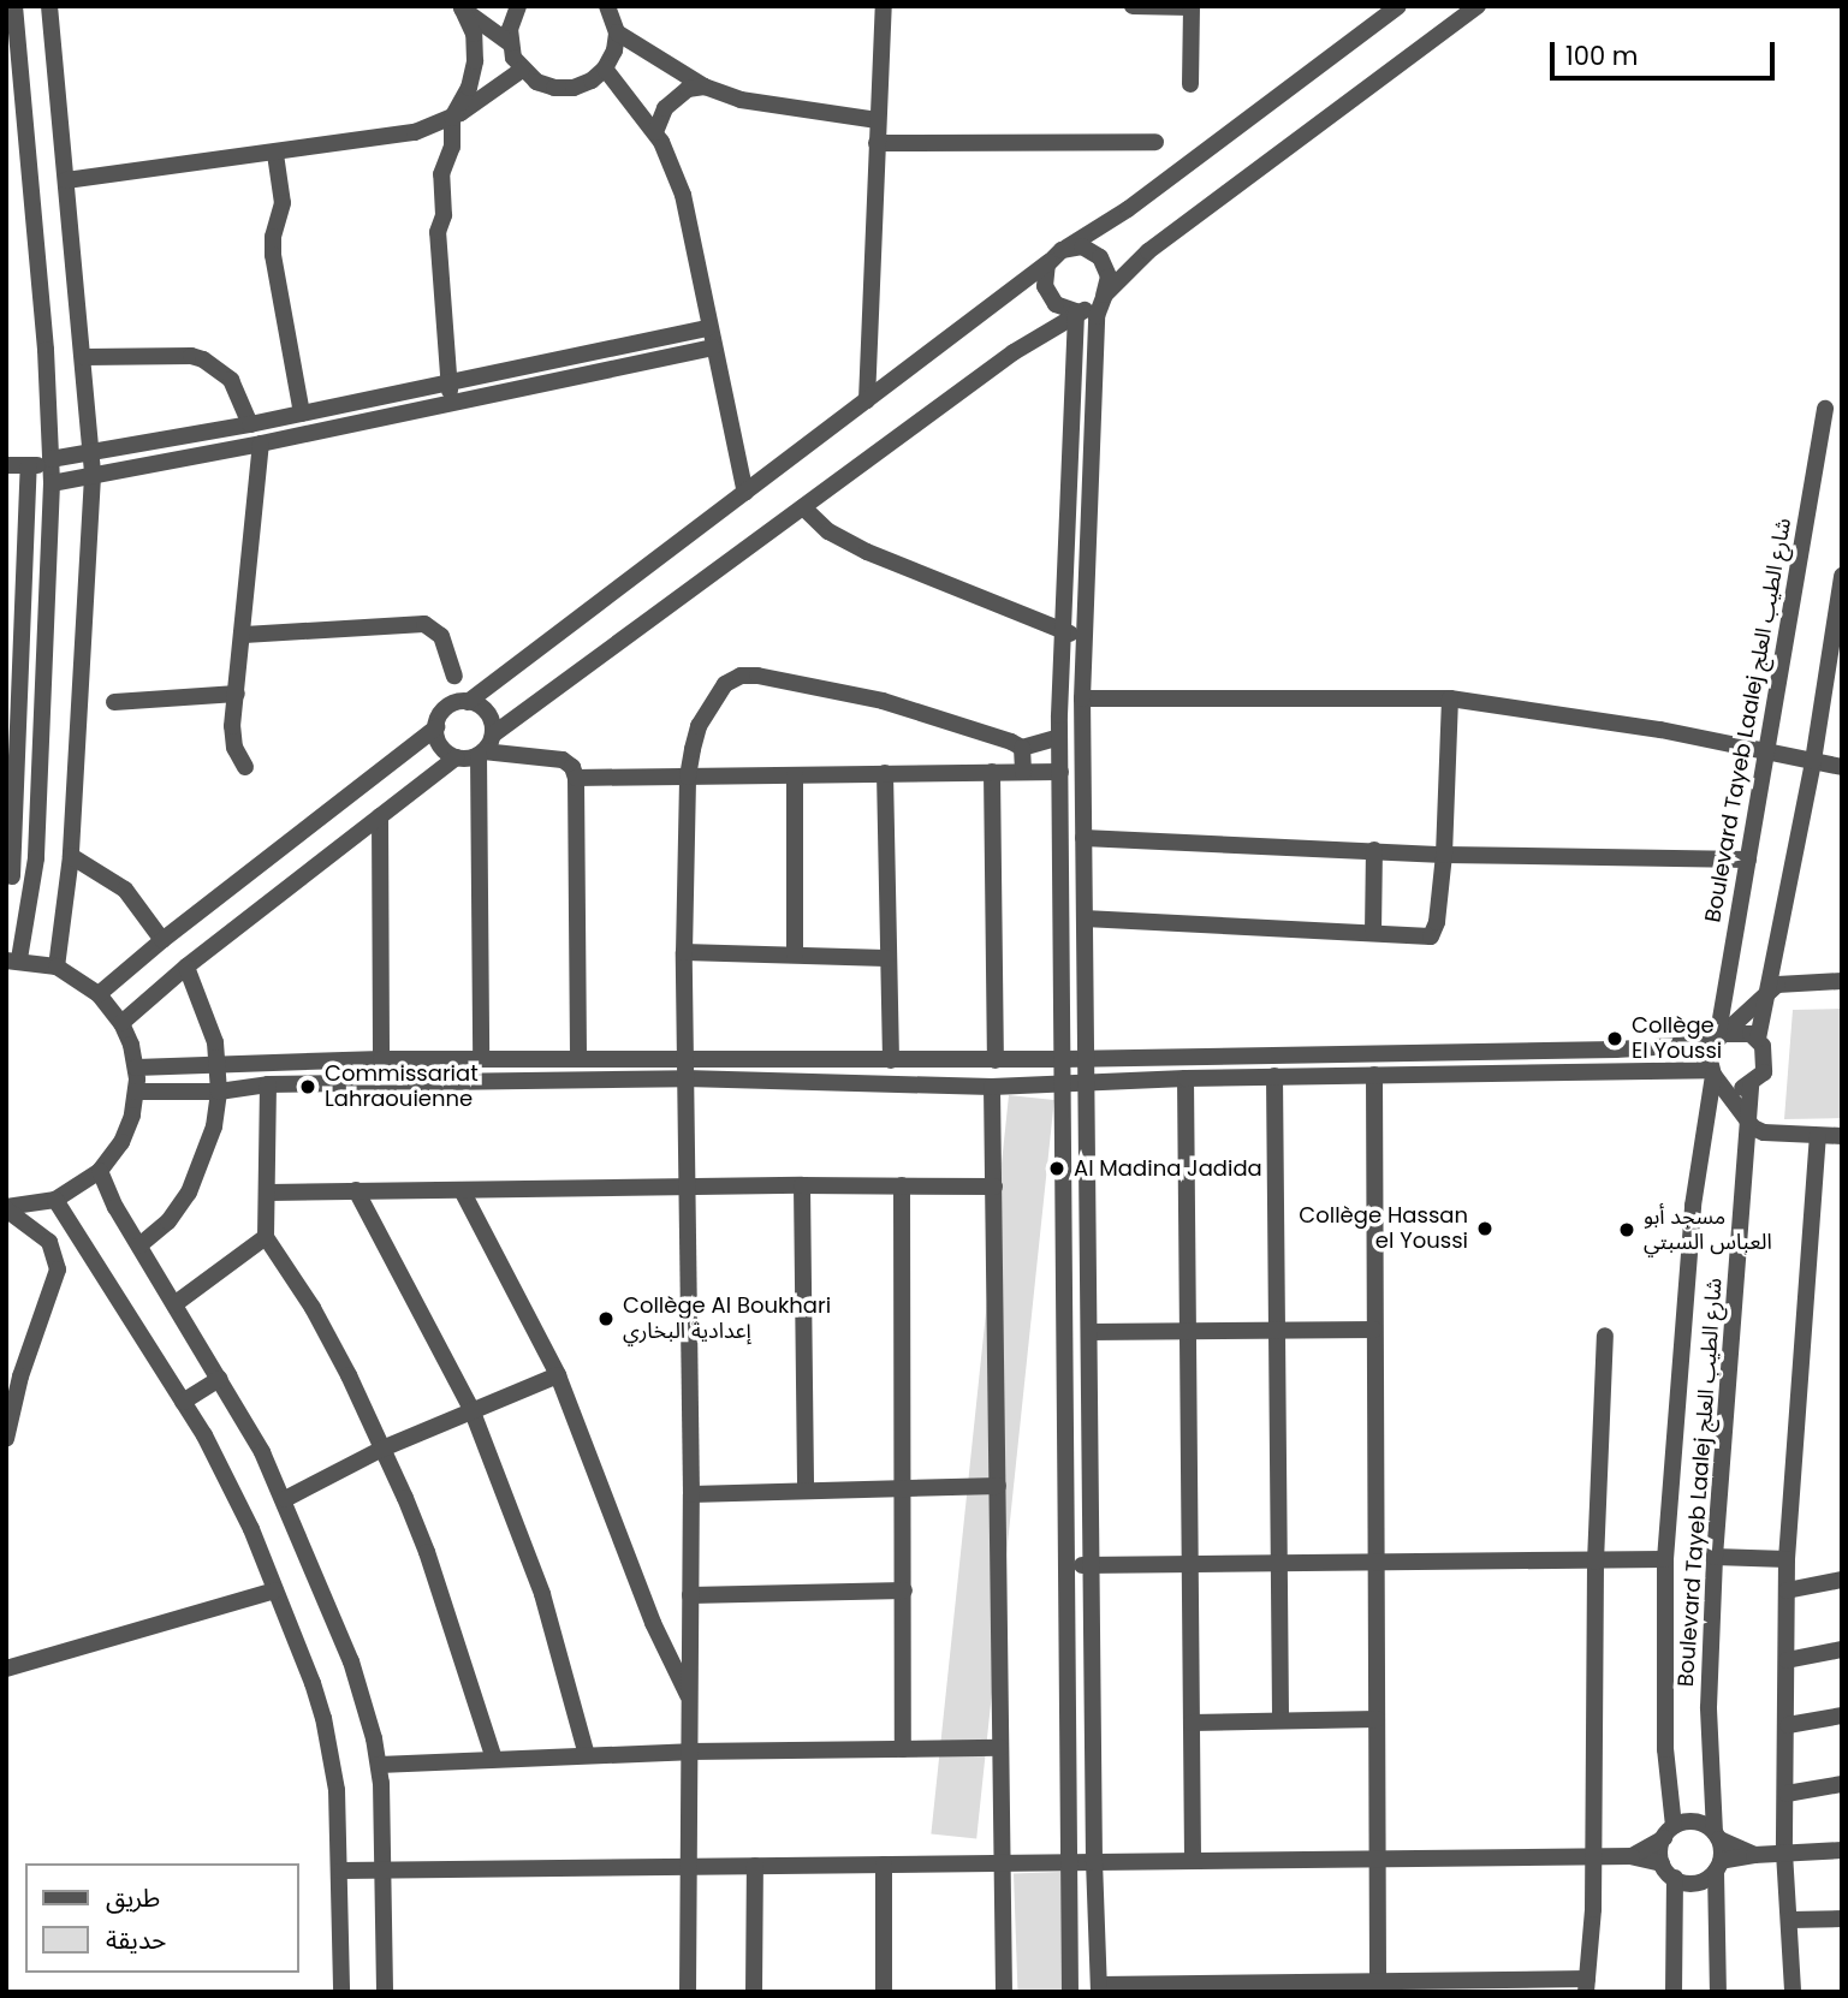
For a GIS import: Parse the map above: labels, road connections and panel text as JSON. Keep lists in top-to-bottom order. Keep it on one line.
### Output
{"streets":{"street":["Boulevard Tayeb Laalej شارع الطيب العلج"]},"places":["Collège El Youssi","Commissariat Lahraouienne","Al Madina Jadida","Collège Hassan el Youssi","مسجد أبو العباس السبتي","Collège Al Boukhari إعدادية البخاري"],"legend":["طريق","حديقة"],"scale_bar":"100 m"}
